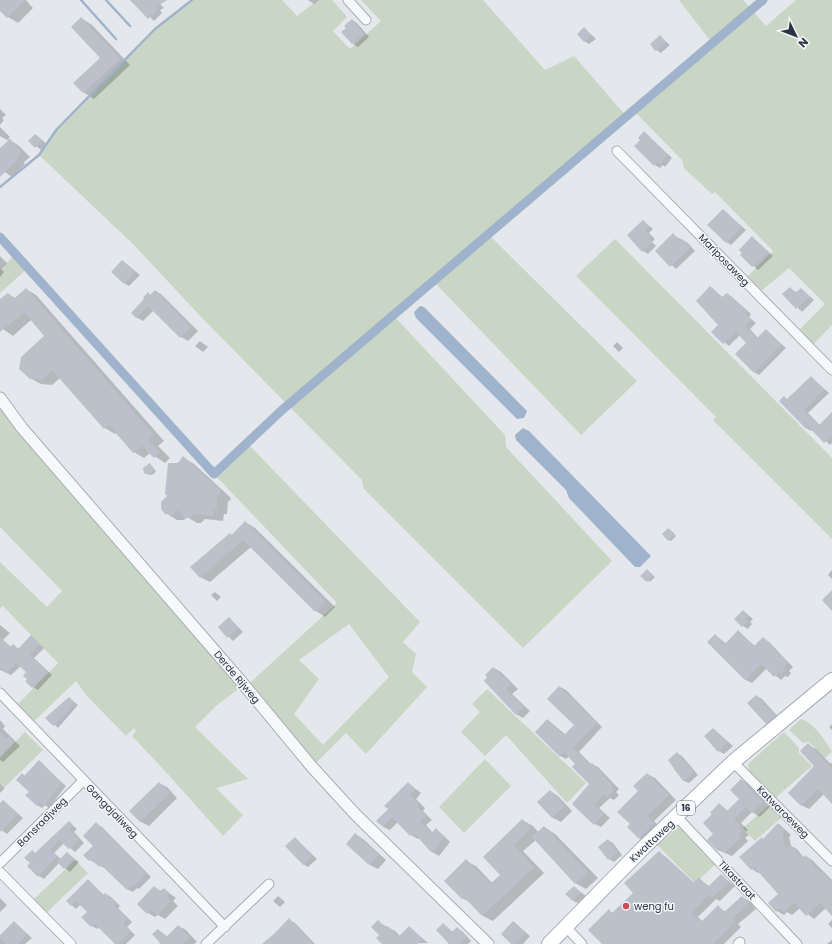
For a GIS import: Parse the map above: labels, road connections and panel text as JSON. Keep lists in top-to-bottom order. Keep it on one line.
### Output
{"streets":{"main road":["16","Kwattaweg"],"street":["Mariposaweg","Derde Rijweg","Gangajaliweg","Katwaroeweg","Bansradjweg","Tikastraat"]},"crossings":[["Gangajaliweg","Bansradjweg"],["Katwaroeweg","Kwattaweg"],["Kwattaweg","Tikastraat"]],"places":["weng fu"],"north":"bottom right"}
